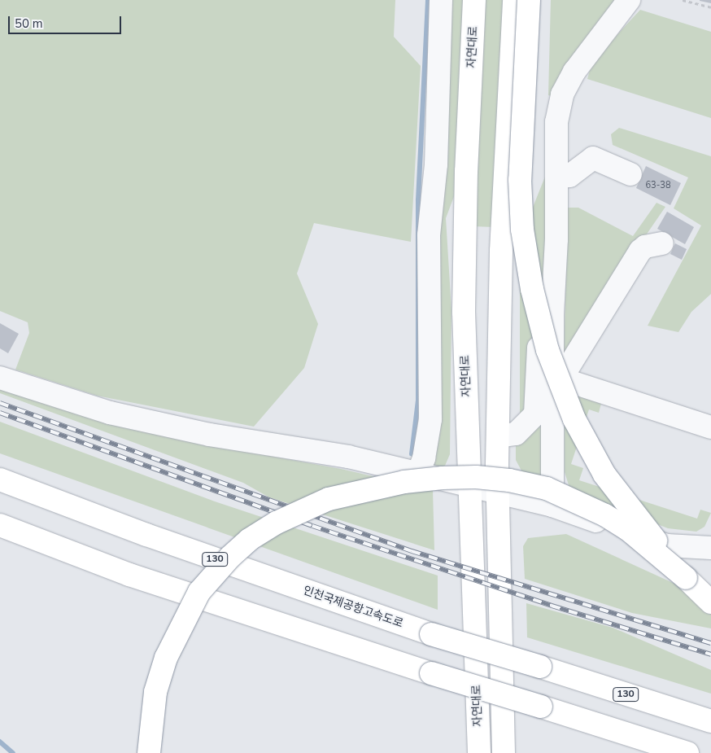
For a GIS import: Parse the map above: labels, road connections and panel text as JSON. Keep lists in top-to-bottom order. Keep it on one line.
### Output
{"streets":{"main road":["자연대로","130","인천국제공항고속도로"]},"house_numbers":["63-38"],"scale_bar":"50 m"}
